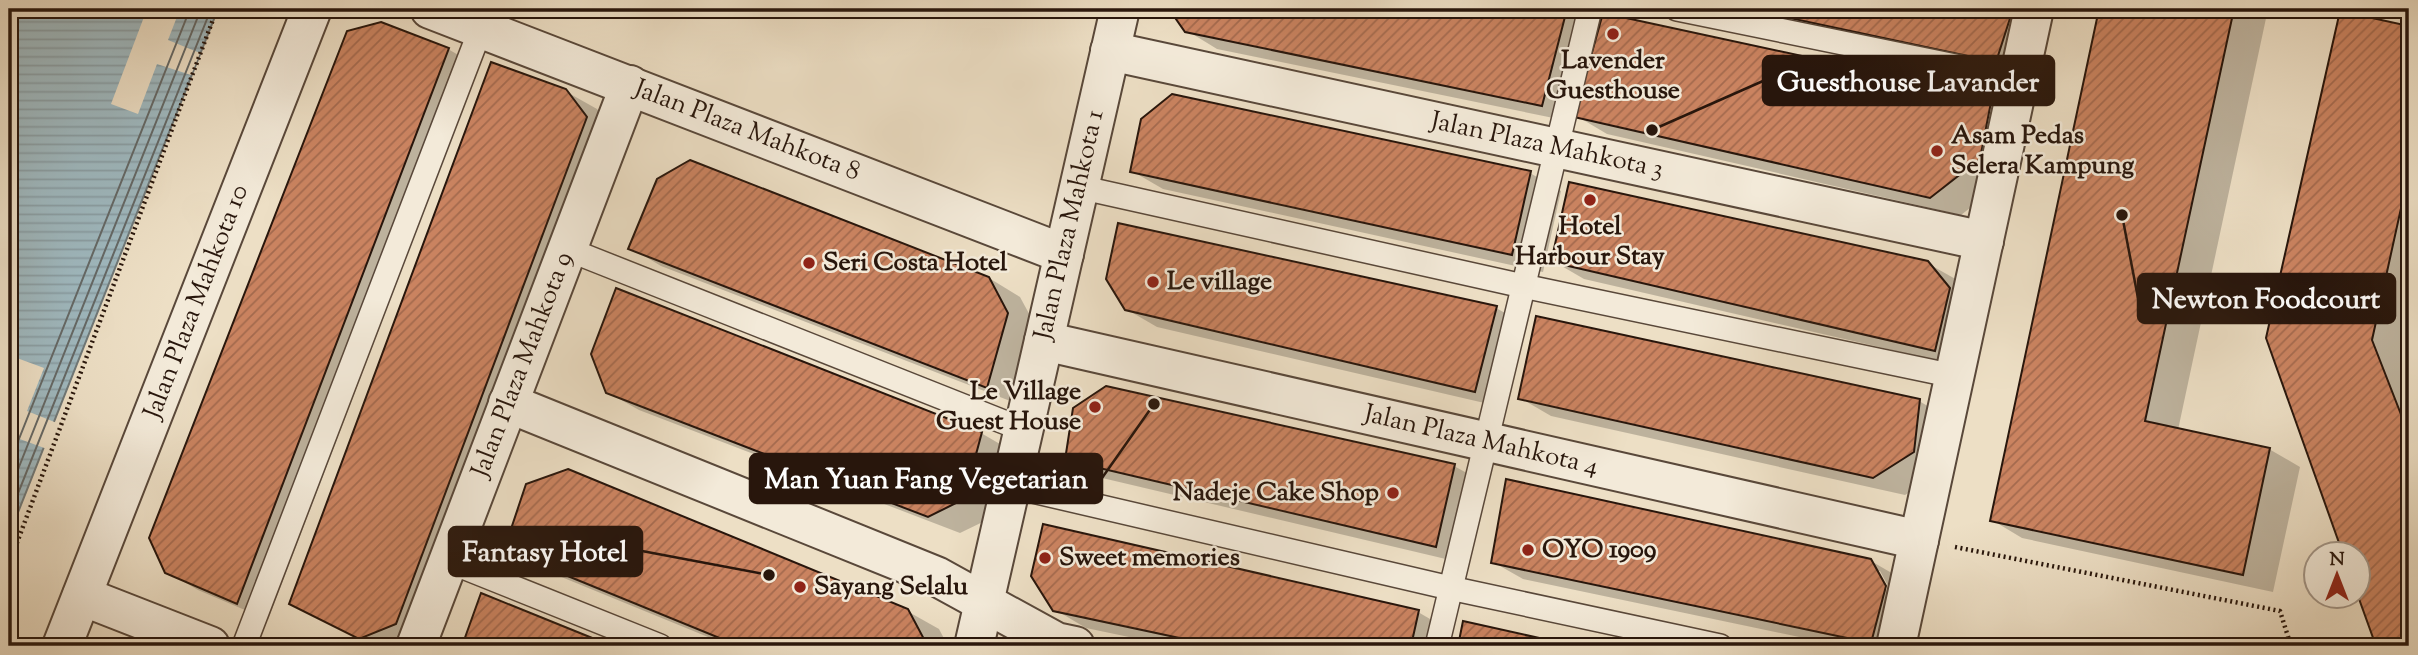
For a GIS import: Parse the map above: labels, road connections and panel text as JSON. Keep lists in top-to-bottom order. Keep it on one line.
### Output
{"streets":{"street":["Jalan Plaza Mahkota 8","Jalan Plaza Mahkota 3","Jalan Plaza Mahkota 1","Jalan Plaza Mahkota 10","Jalan Plaza Mahkota 9","Jalan Plaza Mahkota 4"]},"crossings":[["Jalan Plaza Mahkota 8","Jalan Plaza Mahkota 1"],["Jalan Plaza Mahkota 8","Jalan Plaza Mahkota 9"],["Jalan Plaza Mahkota 3","Jalan Plaza Mahkota 1"],["Jalan Plaza Mahkota 1","Jalan Plaza Mahkota 4"]],"places":["Lavender Guesthouse","Guesthouse Lavander","Asam Pedas Selera Kampung","Hotel Harbour Stay","Newton Foodcourt","Seri Costa Hotel","Le village","Man Yuan Fang Vegetarian","Le Village Guest House","Nadeje Cake Shop","OYO 1909","Sweet memories","Fantasy Hotel","Sayang Selalu"],"north":"top"}
